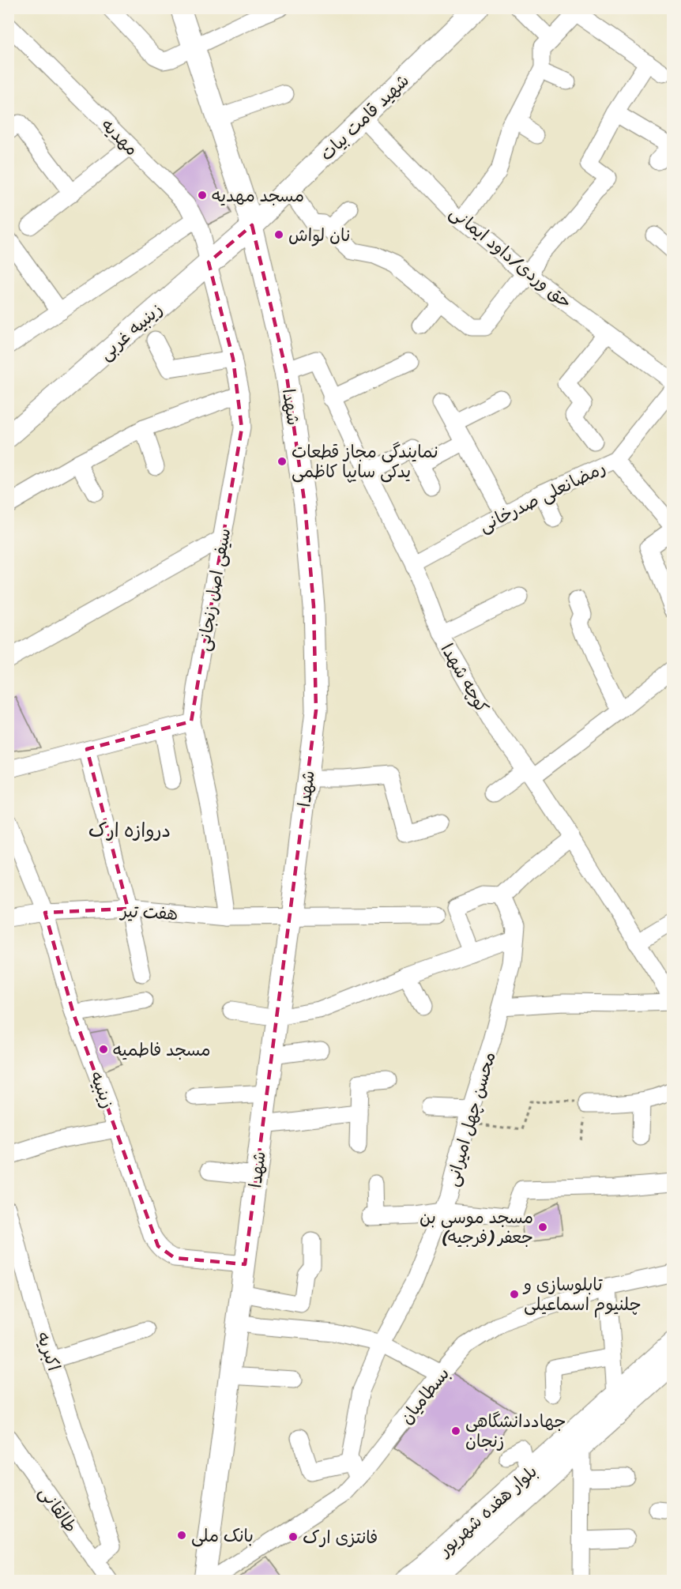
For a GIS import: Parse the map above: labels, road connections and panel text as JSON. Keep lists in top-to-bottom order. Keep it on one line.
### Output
{"streets":{"main road":["شهید قامت بیات","زینبیه غربی","شهدا","بلوار هفده شهریور"],"street":["مهدیه","حق وردی/داود ایمانی","رمضانعلی صدرخانی","سیفی اصل زنجانی","کوچه شهدا","هفت تیر","زینبیه","محسن چهل امیرانی","اکبریه","بسطامیان","طالقانی"]},"crossings":[["شهید قامت بیات","حق وردی/داود ایمانی"],["شهید قامت بیات","زینبیه غربی"],["شهید قامت بیات","شهدا"],["مهدیه","زینبیه غربی"],["مهدیه","سیفی اصل زنجانی"],["زینبیه غربی","شهدا"],["زینبیه غربی","سیفی اصل زنجانی"],["شهدا","کوچه شهدا"],["شهدا","هفت تیر"],["شهدا","زینبیه"],["رمضانعلی صدرخانی","کوچه شهدا"],["سیفی اصل زنجانی","هفت تیر"],["هفت تیر","زینبیه"],["محسن چهل امیرانی","بسطامیان"],["اکبریه","طالقانی"]],"districts":["دروازه ارک"],"places":["مسجد مهدیه","نان لواش","نمایندگی مجاز قطعات یدکی سایپا کاظمی","مسجد فاطمیه","مسجد موسی بن جعفر (فرجیه)","تابلوسازی و چلنیوم اسماعیلی","جهاددانشگاهی زنجان","بانک ملی","فانتزی ارک"]}
